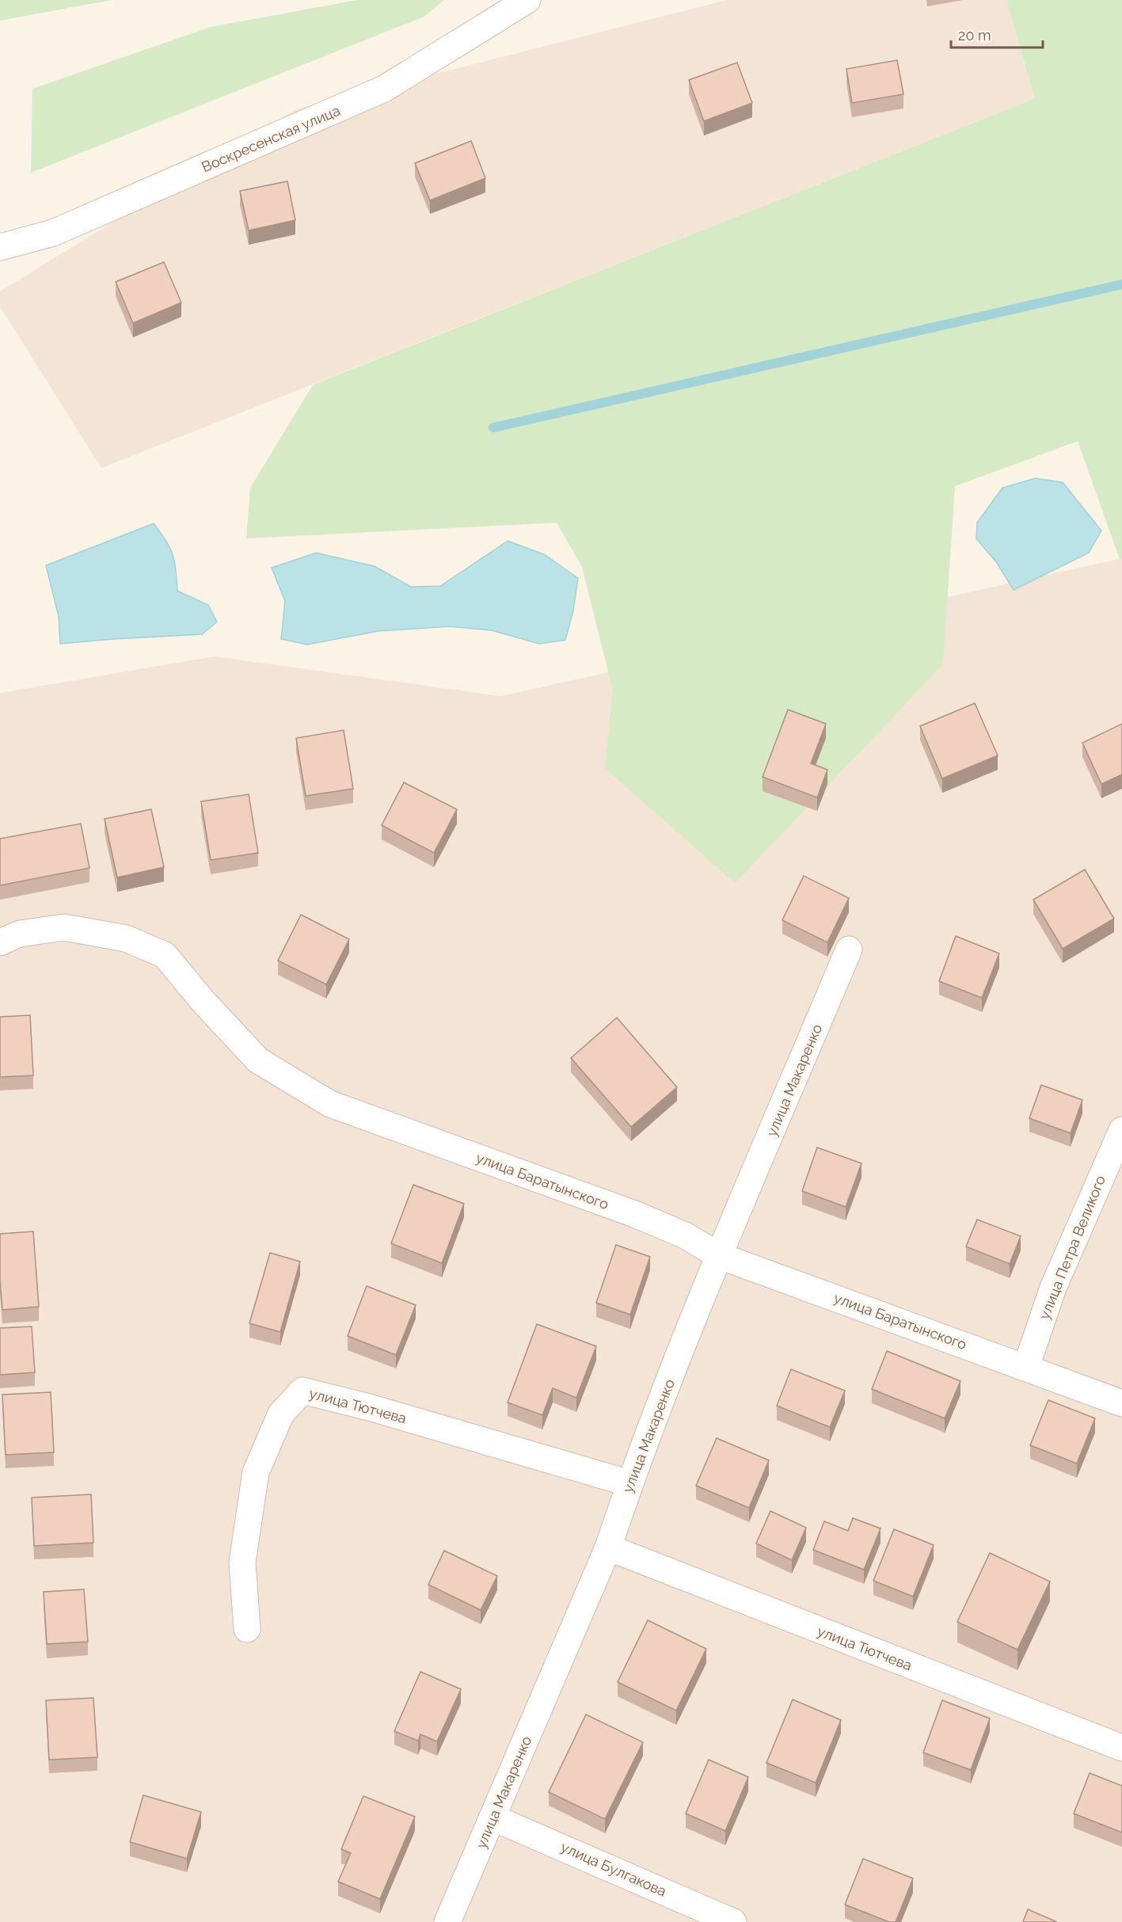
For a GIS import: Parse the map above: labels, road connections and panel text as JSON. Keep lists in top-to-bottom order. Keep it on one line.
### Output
{"streets":{"street":["Воскресенская улица","улица Макаренко","улица Баратынского","улица Петра Великого","улица Тютчева","улица Булгакова"]},"crossings":[["улица Макаренко","улица Баратынского"],["улица Макаренко","улица Тютчева"],["улица Макаренко","улица Булгакова"],["улица Баратынского","улица Петра Великого"]],"scale_bar":"20 m"}
